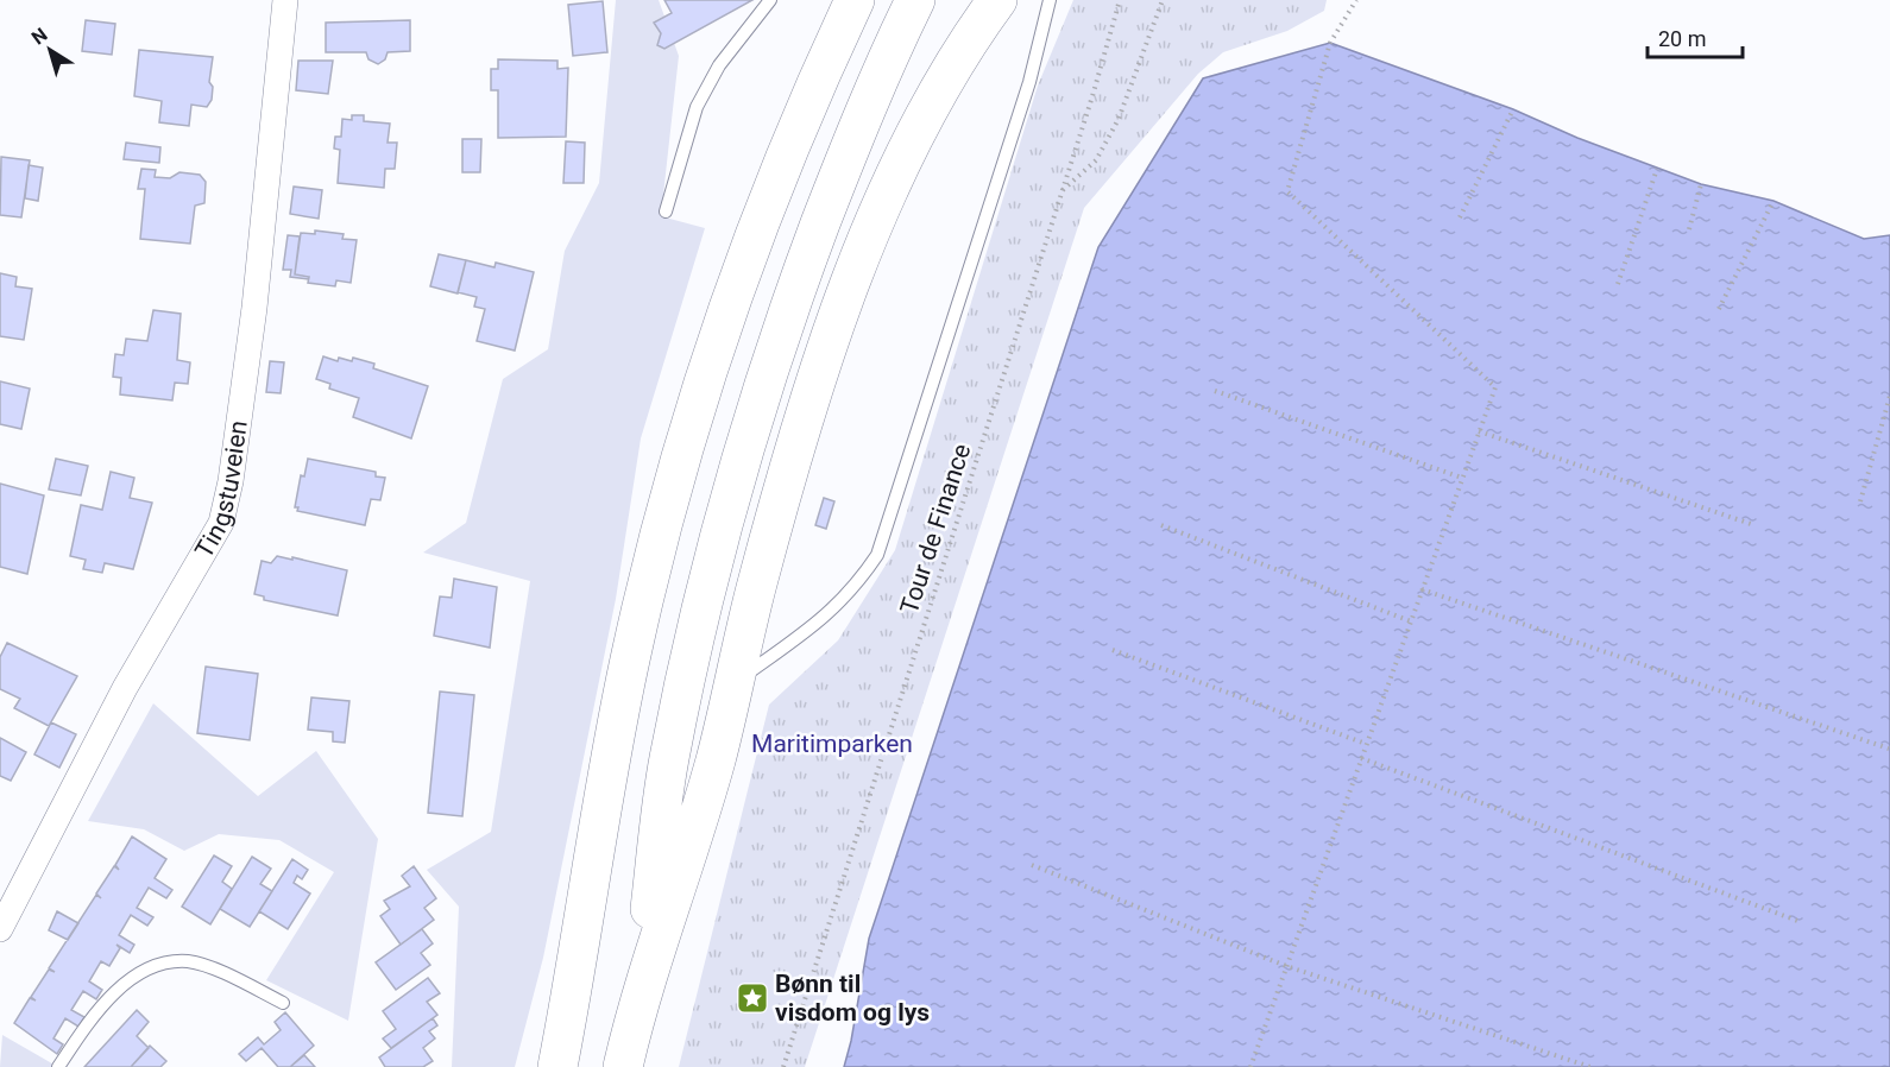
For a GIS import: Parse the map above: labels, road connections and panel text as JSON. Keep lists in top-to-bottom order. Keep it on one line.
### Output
{"streets":{"street":["Tingstuveien"],"path":["Tour de Finance"]},"parks":["Maritimparken"],"places":{"place":["Bønn til visdom og lys"]},"scale_bar":"20 m","north":"top left"}
